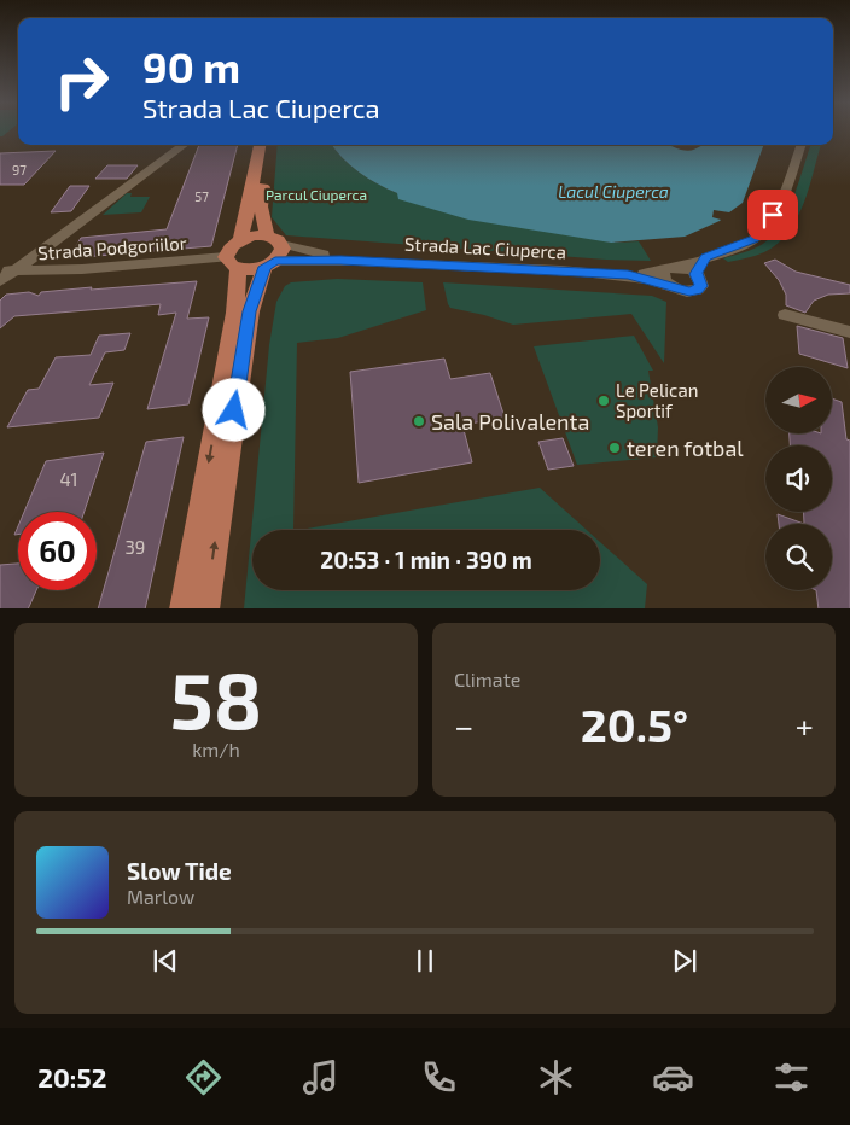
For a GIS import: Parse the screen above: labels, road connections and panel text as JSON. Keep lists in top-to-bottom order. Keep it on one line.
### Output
{"streets":{"street":["Strada Podgoriilor","Strada Lac Ciuperca"]},"crossings":[["Strada Podgoriilor","Strada Lac Ciuperca"]],"water":["Lacul Ciuperca"],"parks":["Parcul Ciuperca"],"places":["Le Pelican Sportif","Sala Polivalenta","teren fotbal"],"house_numbers":["97","57","41","39"],"north":"right","page":{"turn":["90 m","Strada Lac Ciuperca"],"limit":"60","trip":"20:53 · 1 min · 390 m","tile":[["58","km/h"],"Climate"],"heat":["−","20.5°","+"],"song":["Slow Tide","Marlow"],"tabs":"20:52"}}
